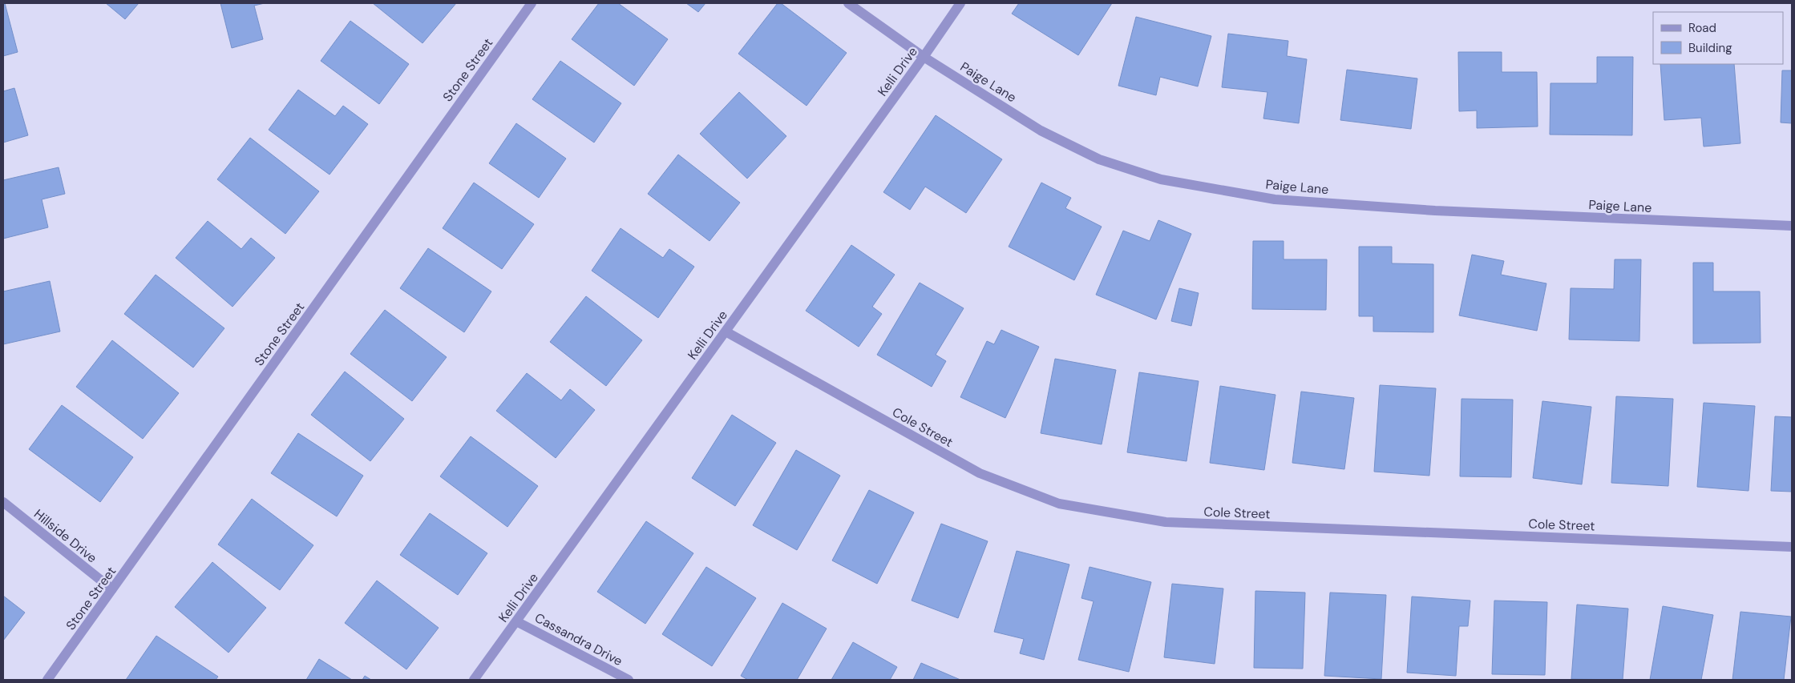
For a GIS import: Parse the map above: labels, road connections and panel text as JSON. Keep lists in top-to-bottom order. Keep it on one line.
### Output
{"streets":{"street":["Stone Street","Kelli Drive","Paige Lane","Cole Street","Hillside Drive","Cassandra Drive"]},"crossings":[["Stone Street","Hillside Drive"],["Kelli Drive","Paige Lane"],["Kelli Drive","Cole Street"],["Kelli Drive","Cassandra Drive"]],"legend":["Road","Building"]}
